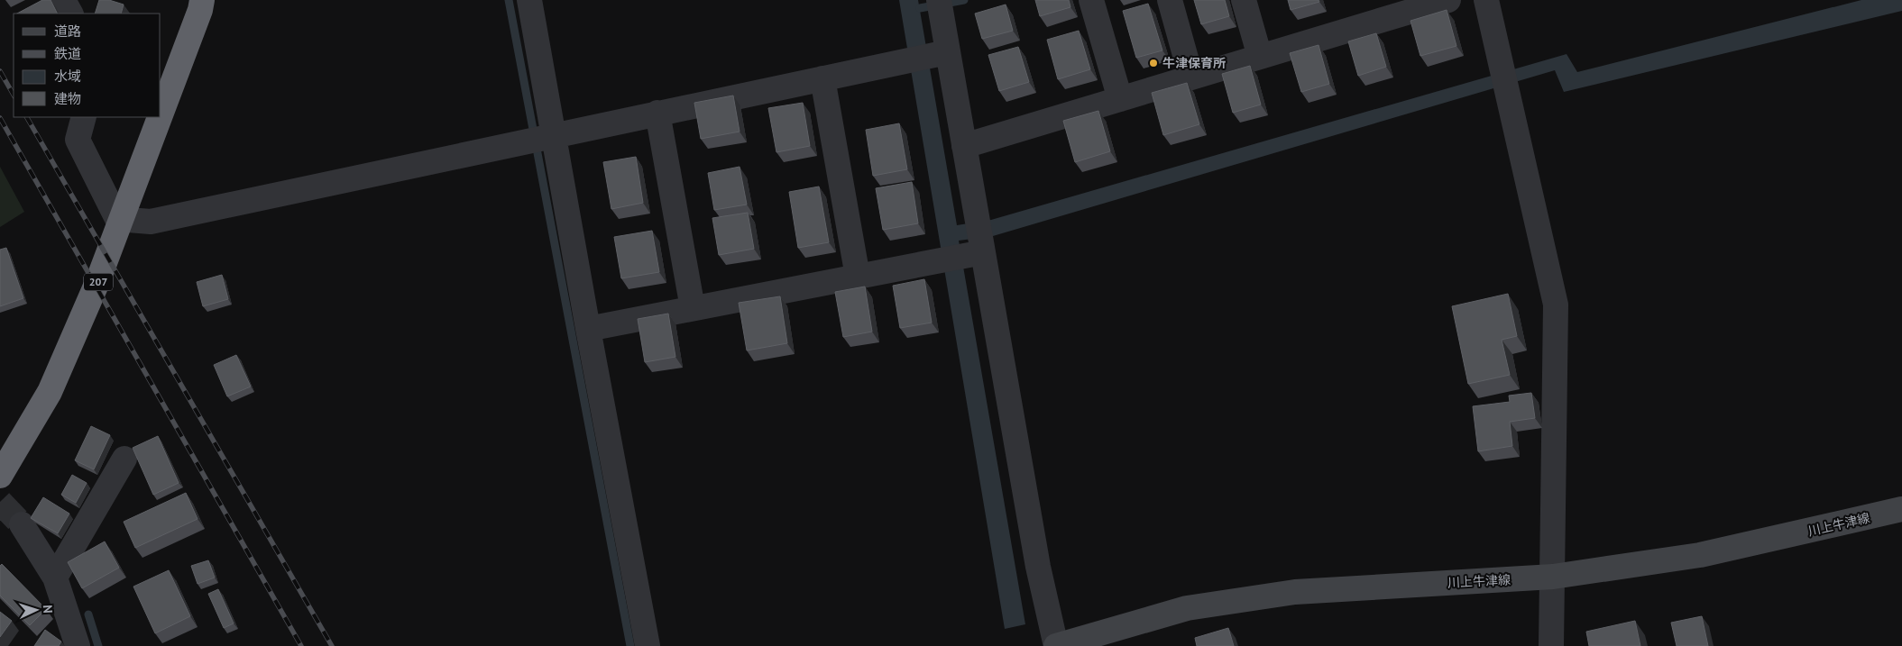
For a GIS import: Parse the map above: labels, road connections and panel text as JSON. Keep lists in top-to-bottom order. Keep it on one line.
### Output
{"streets":{"highway":["207"],"main road":["川上牛津線"]},"places":["牛津保育所"],"legend":["道路","鉄道","水域","建物"],"north":"right"}
